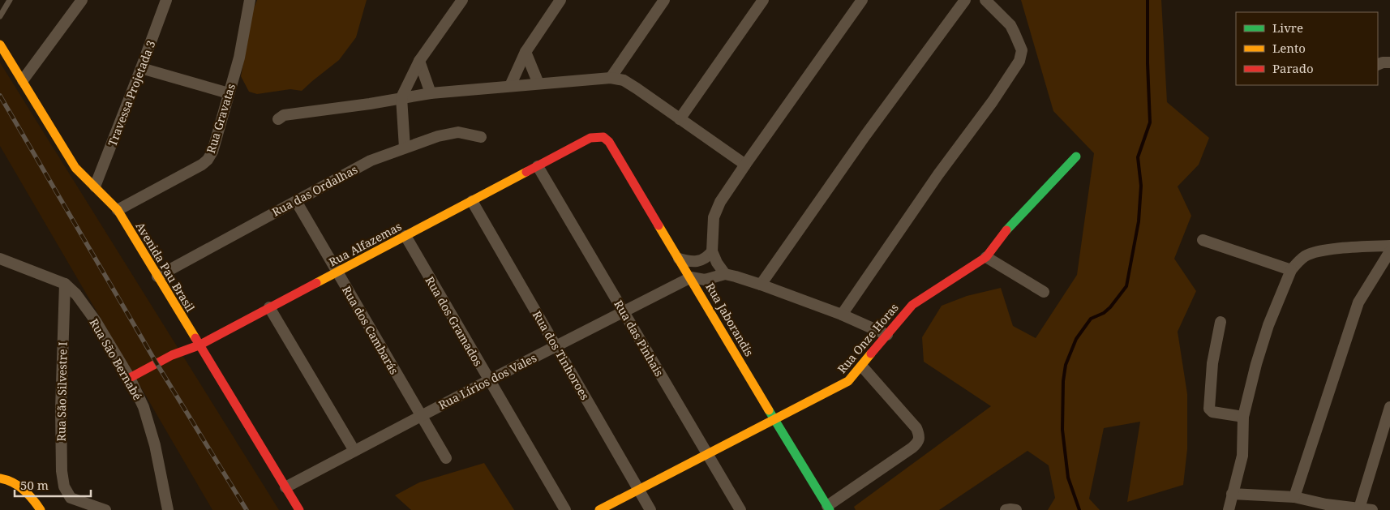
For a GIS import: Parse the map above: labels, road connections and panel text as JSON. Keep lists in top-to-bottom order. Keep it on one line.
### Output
{"streets":{"street":["Travessa Projetada 3","Rua Gravatas","Rua das Ordalhas","Rua Alfazemas","Avenida Pau Brasil","Rua Jaborandis","Rua dos Gramados","Rua dos Cambarás","Rua das Pinhais","Rua Onze Horas","Rua dos Tinhoroes","Rua São Bernabé","Rua Lírios dos Vales","Rua São Silvestre I"]},"crossings":[["Travessa Projetada 3","Avenida Pau Brasil"],["Rua Gravatas","Avenida Pau Brasil"],["Rua das Ordalhas","Avenida Pau Brasil"],["Rua das Ordalhas","Rua dos Cambarás"],["Rua Alfazemas","Avenida Pau Brasil"],["Rua Alfazemas","Rua Jaborandis"],["Rua Alfazemas","Rua dos Gramados"],["Rua Alfazemas","Rua dos Cambarás"],["Rua Alfazemas","Rua das Pinhais"],["Rua Alfazemas","Rua dos Tinhoroes"],["Rua Alfazemas","Rua São Bernabé"],["Avenida Pau Brasil","Rua Lírios dos Vales"],["Rua Jaborandis","Rua Onze Horas"],["Rua Jaborandis","Rua Lírios dos Vales"],["Rua dos Gramados","Rua Lírios dos Vales"],["Rua dos Cambarás","Rua Lírios dos Vales"],["Rua das Pinhais","Rua Onze Horas"],["Rua das Pinhais","Rua Lírios dos Vales"],["Rua Onze Horas","Rua dos Tinhoroes"],["Rua dos Tinhoroes","Rua Lírios dos Vales"],["Rua São Bernabé","Rua São Silvestre I"]],"legend":["Livre","Lento","Parado"],"scale_bar":"50 m"}
